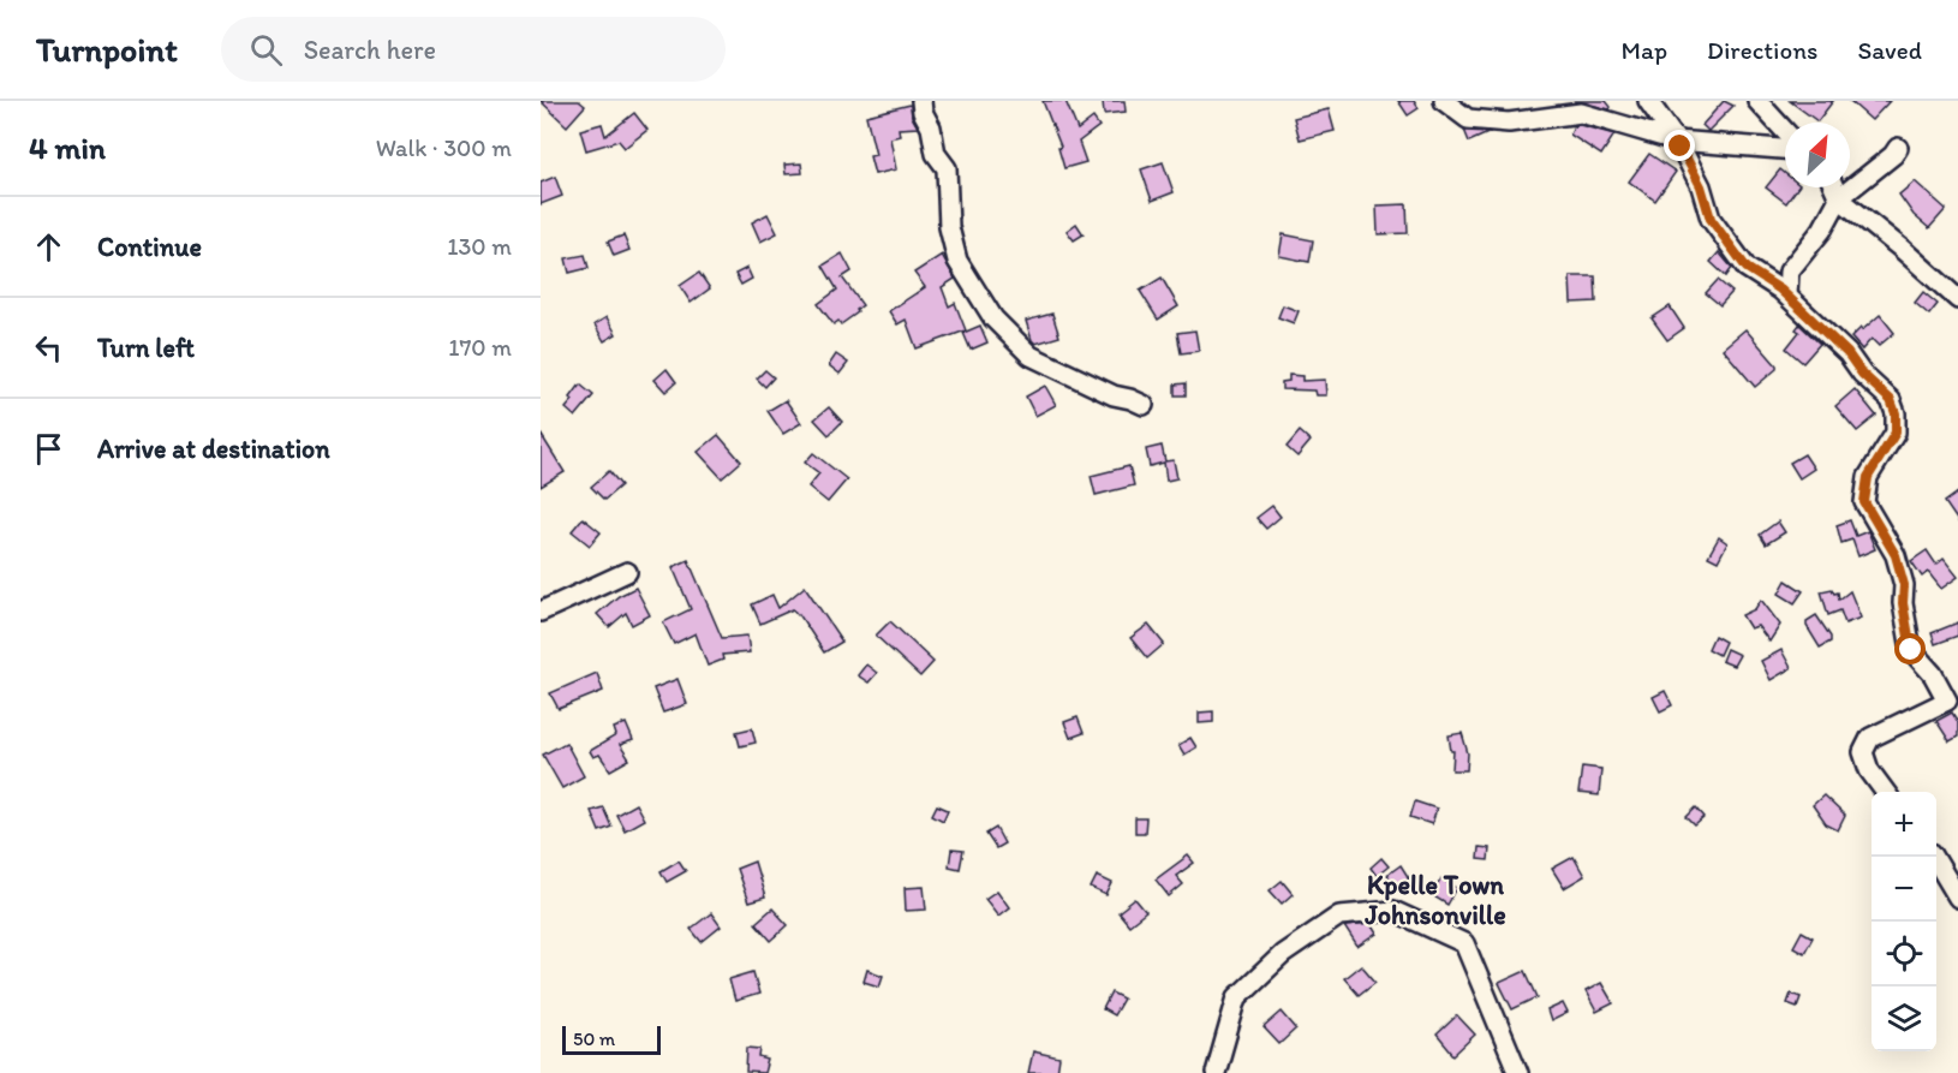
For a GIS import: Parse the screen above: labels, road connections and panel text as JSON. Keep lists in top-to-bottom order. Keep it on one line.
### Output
{"districts":["Kpelle Town Johnsonville"],"scale_bar":"50 m","north":"top right","page":{"header":"Turnpoint","search":"Search here","nav":["Map","Directions","Saved"],"heading":["4 min","Walk · 300 m"],"list":[["Continue","130 m"],["Turn left","170 m"],"Arrive at destination"],"map_buttons":["+","−"],"scale":"50 m"}}
